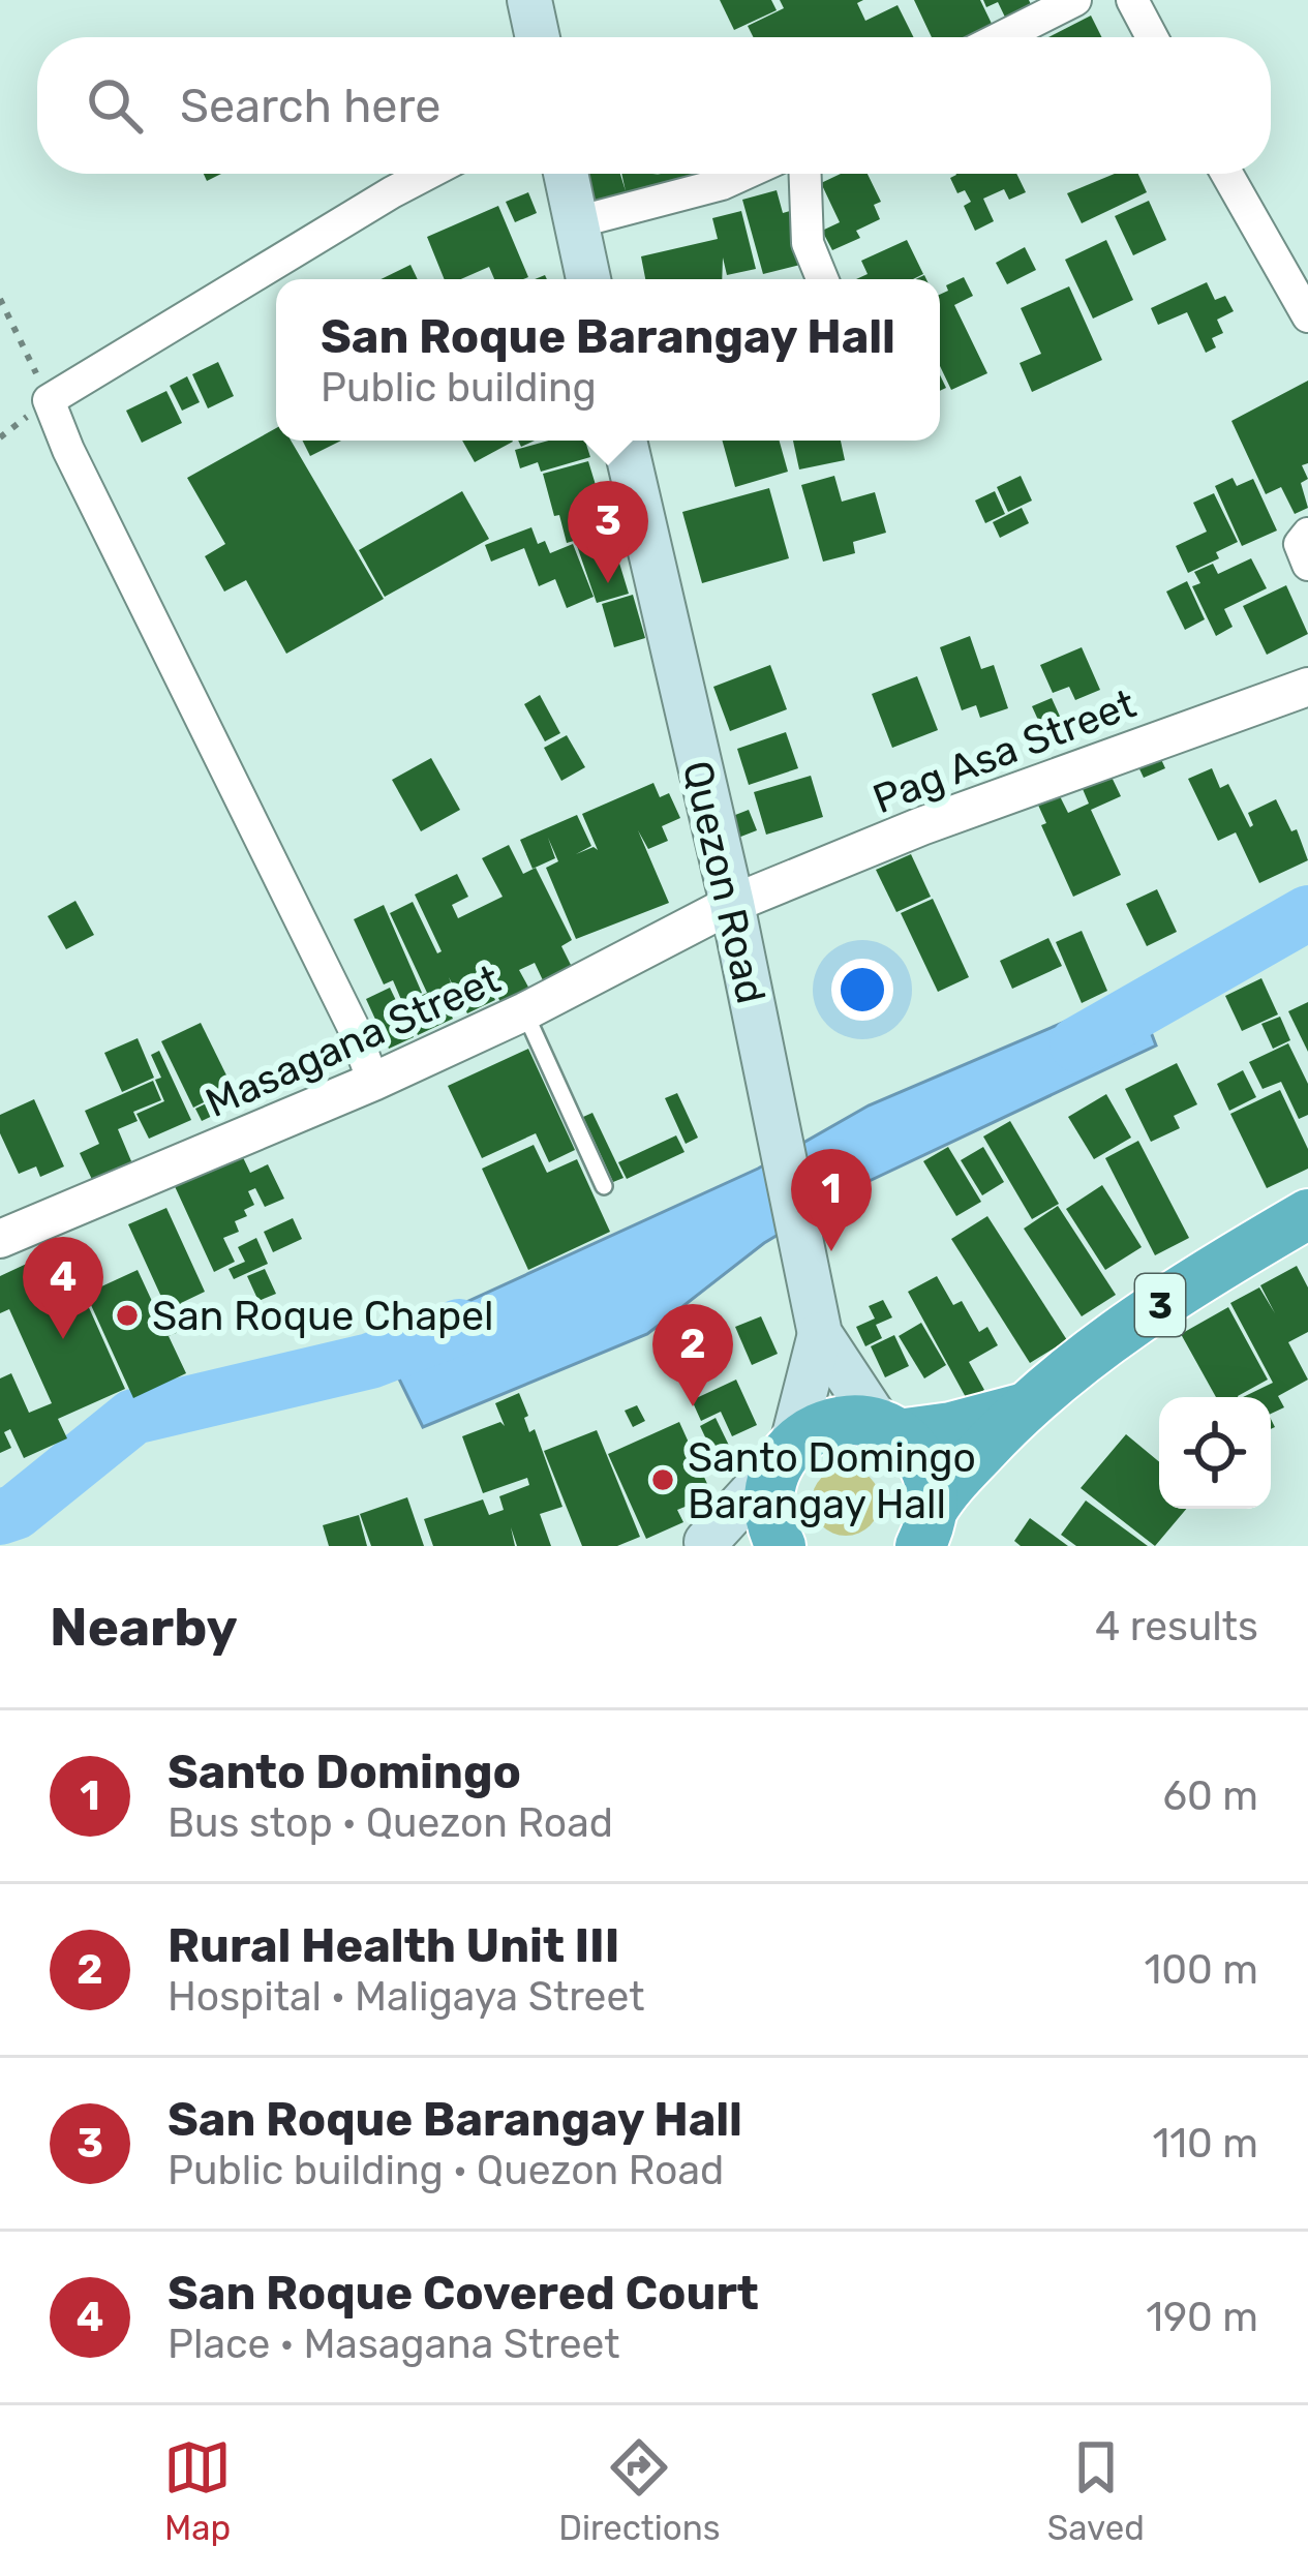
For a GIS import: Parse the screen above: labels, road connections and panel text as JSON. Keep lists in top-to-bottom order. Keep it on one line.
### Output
{"streets":{"highway":["3"],"main road":["Quezon Road"],"street":["Pag Asa Street","Masagana Street"]},"crossings":[["Pag Asa Street","Quezon Road"],["Pag Asa Street","Masagana Street"],["Quezon Road","Masagana Street"],["Quezon Road","3"]],"places":["San Roque Chapel","Santo Domingo Barangay Hall"],"page":{"search":"Search here","popup":["San Roque Barangay Hall","Public building"],"pins":["3","1","4","2"],"heading":["Nearby","4 results"],"list":[{"mark":"1","name":"Santo Domingo","note":"Bus stop · Quezon Road","value":"60 m"},{"mark":"2","name":"Rural Health Unit III","note":"Hospital · Maligaya Street","value":"100 m"},{"mark":"3","name":"San Roque Barangay Hall","note":"Public building · Quezon Road","value":"110 m"},{"mark":"4","name":"San Roque Covered Court","note":"Place · Masagana Street","value":"190 m"}],"nav":["Map","Directions","Saved"]}}
